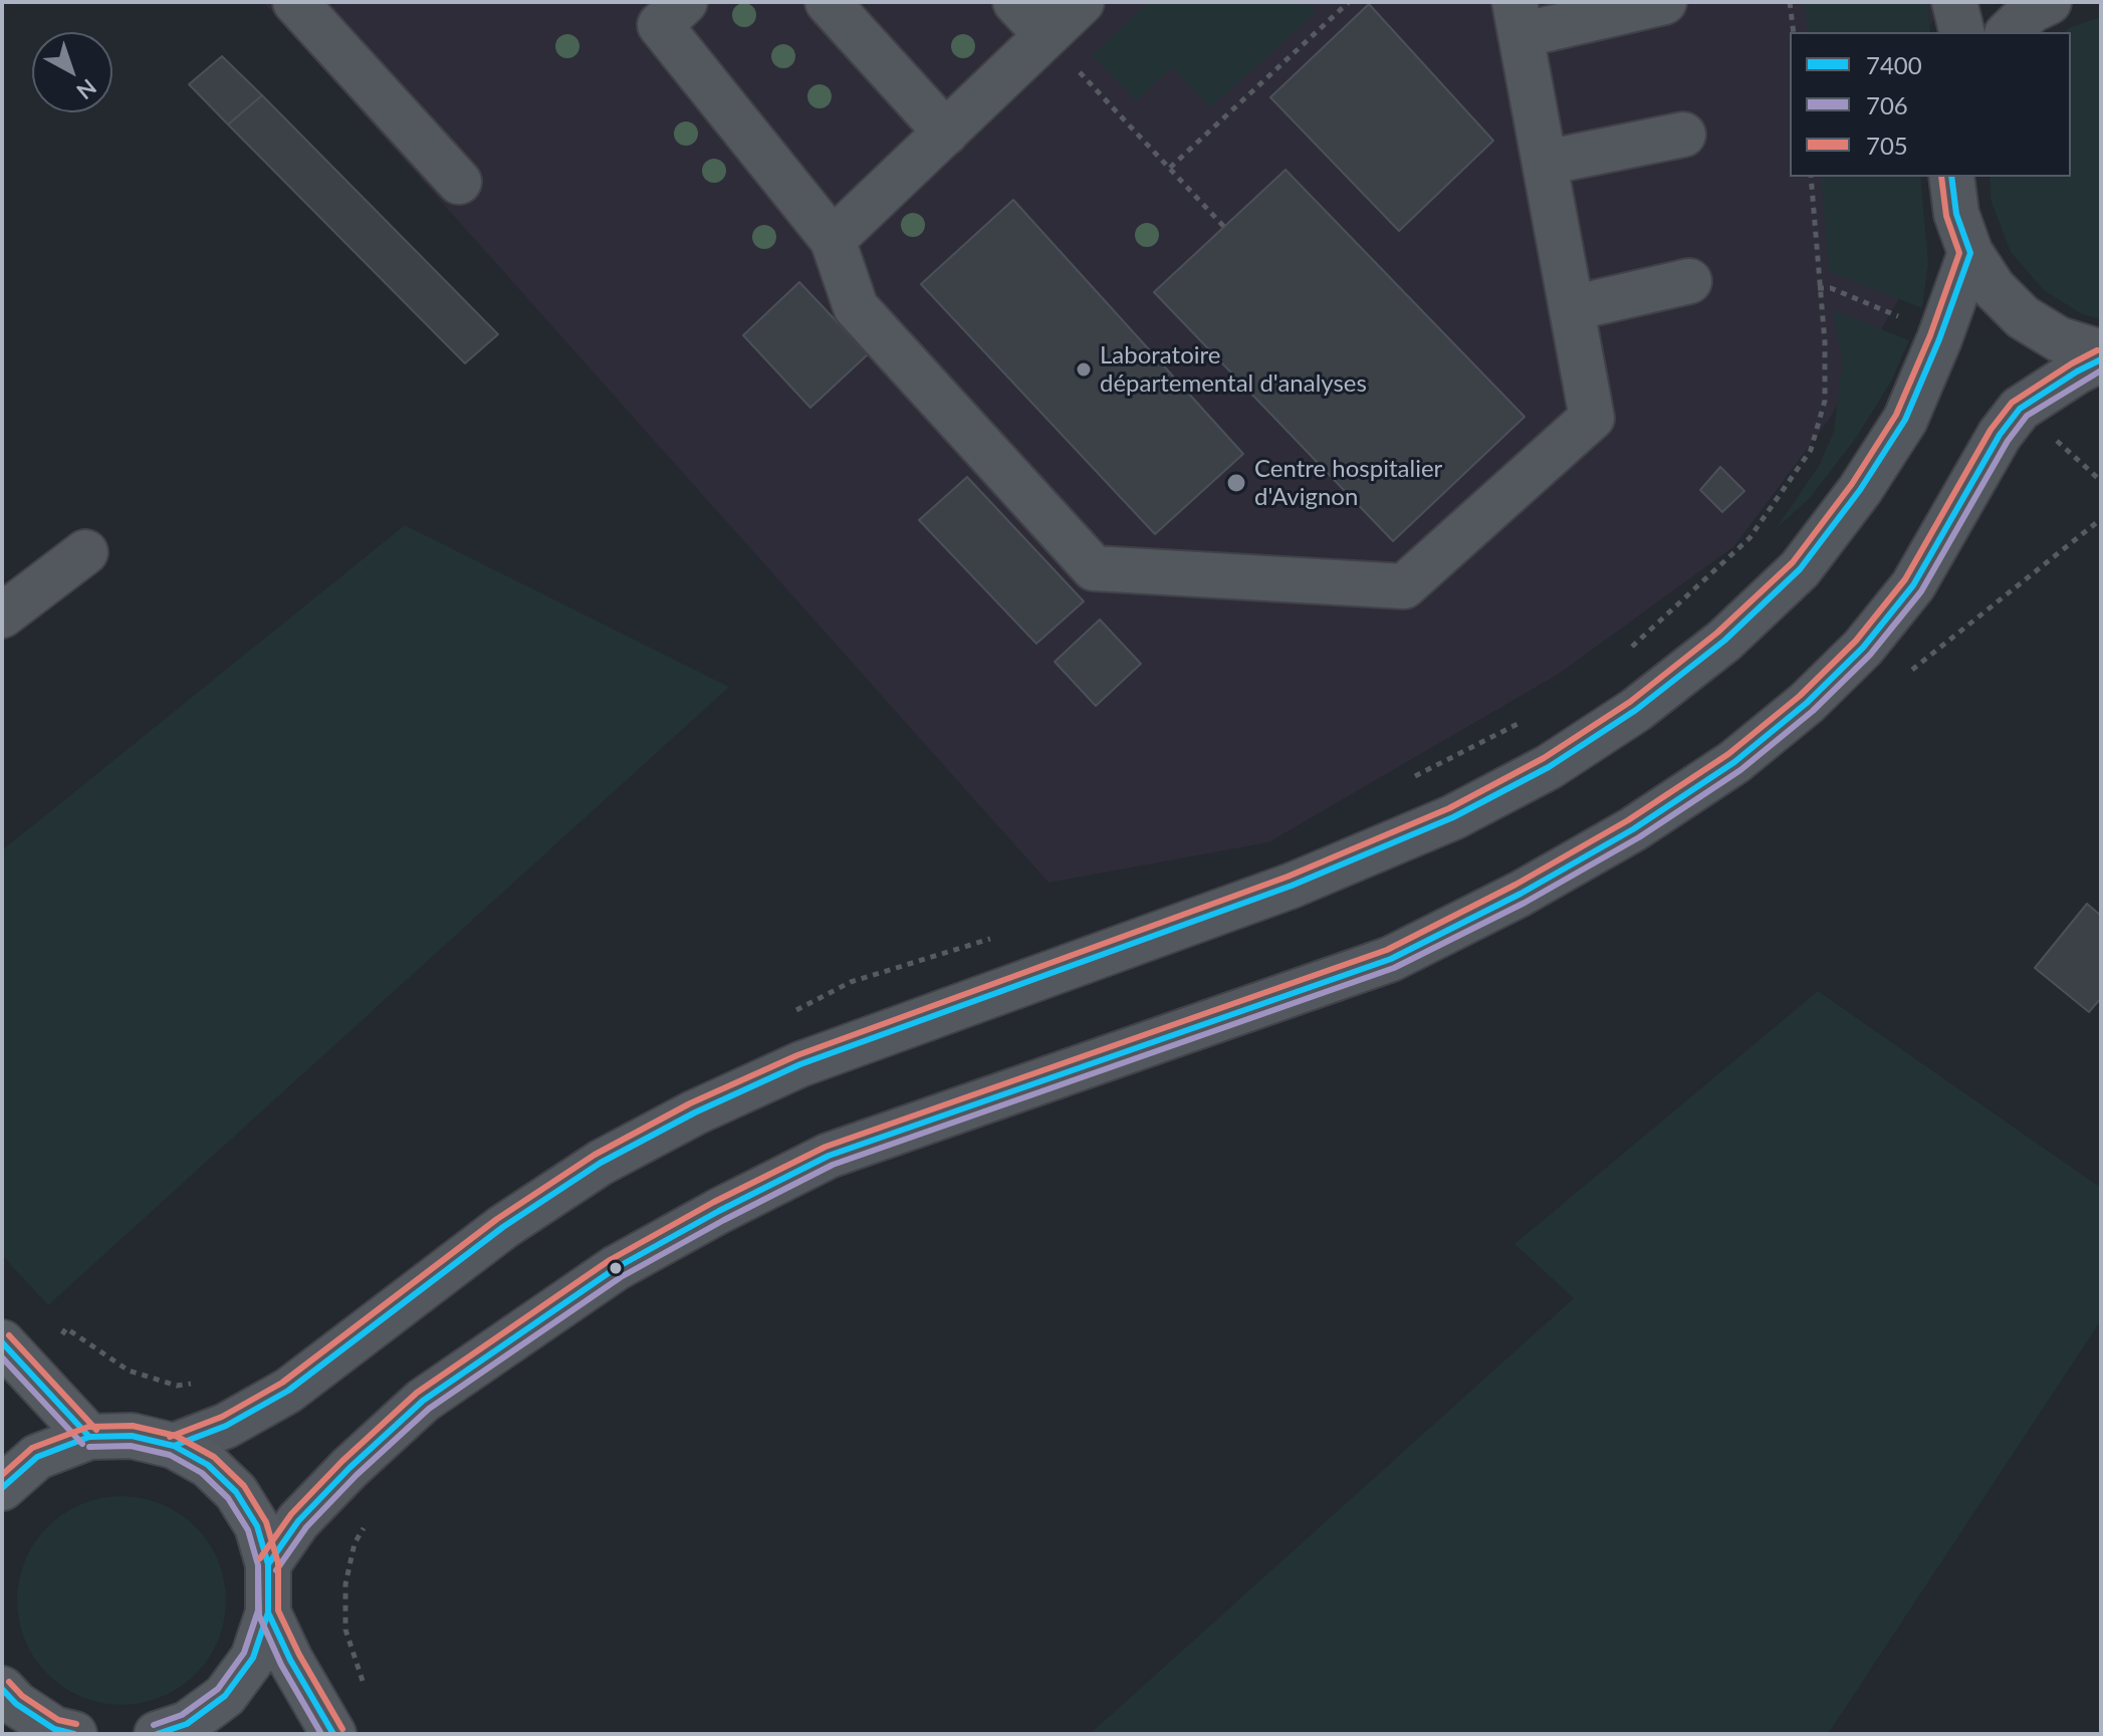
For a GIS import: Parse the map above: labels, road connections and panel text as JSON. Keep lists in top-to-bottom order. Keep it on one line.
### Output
{"places":["Laboratoire départemental d'analyses","Centre hospitalier d'Avignon"],"lines":["transit line 7400","transit line 705","transit line 706"],"legend":["7400","706","705"],"north":"bottom right"}
